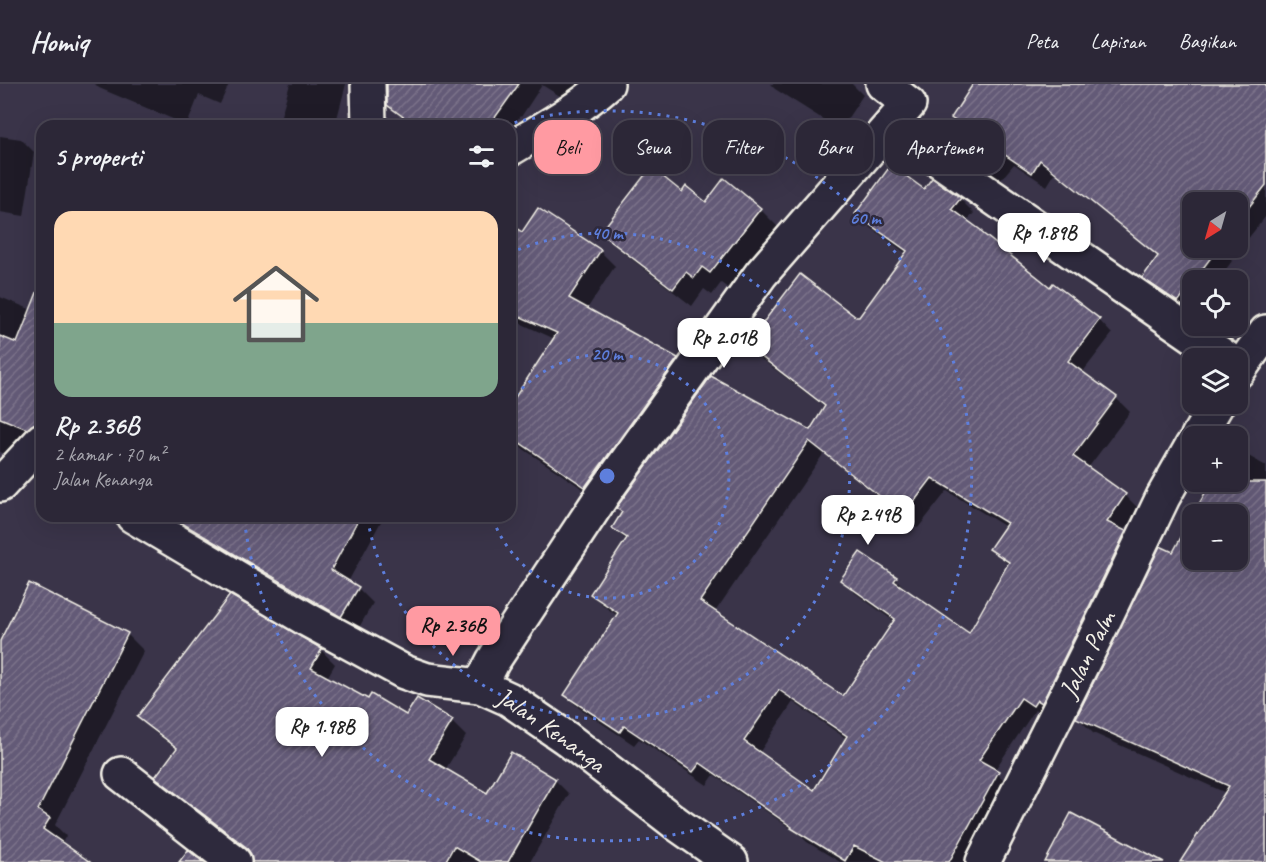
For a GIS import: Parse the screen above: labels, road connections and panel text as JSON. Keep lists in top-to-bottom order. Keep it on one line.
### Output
{"streets":{"street":["Jalan Palm","Jalan Kenanga"]},"north":"bottom left","page":{"header":"Homiq","nav":["Peta","Lapisan","Bagikan"],"chip":["Beli","Sewa","Filter","Baru","Apartemen"],"heading":"5 properti","map_buttons":["+","−"],"list":[{"name":"Rp 2.36B","note":"2 kamar · 70 m² · Jalan Kenanga"}],"price":["Rp 1.89B","Rp 2.01B","Rp 2.49B","Rp 2.36B","Rp 1.98B"]},"rings":["60 m","40 m","20 m"]}
